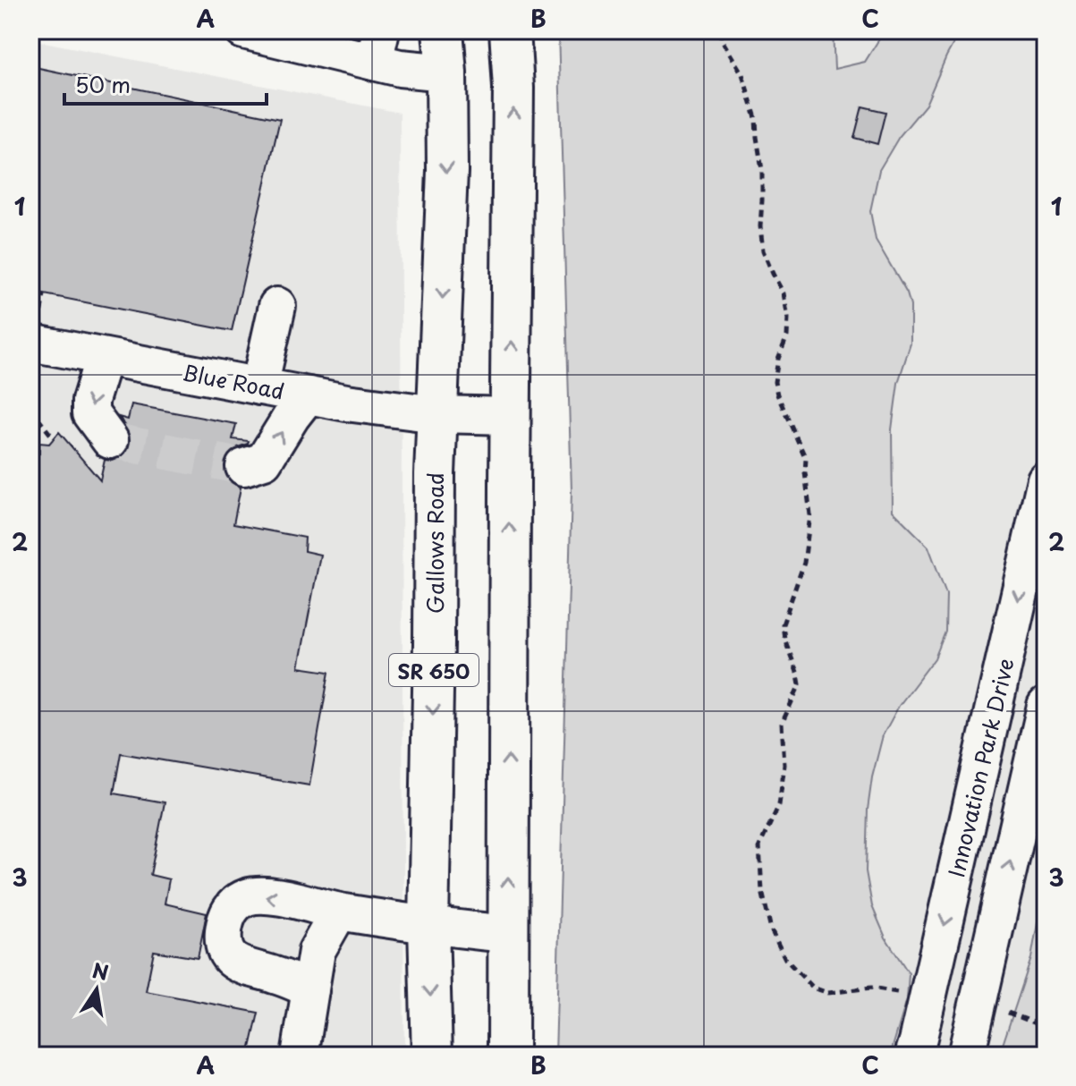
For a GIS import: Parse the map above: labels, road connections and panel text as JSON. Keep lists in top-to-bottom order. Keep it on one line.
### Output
{"streets":{"main road":["Gallows Road","SR 650"],"street":["Blue Road","Innovation Park Drive"]},"crossings":[["Blue Road","Gallows Road"],["Blue Road","SR 650"]],"scale_bar":"50 m","north":"top","grid":{"columns":["A","B","C"],"rows":["1","2","3"]}}
